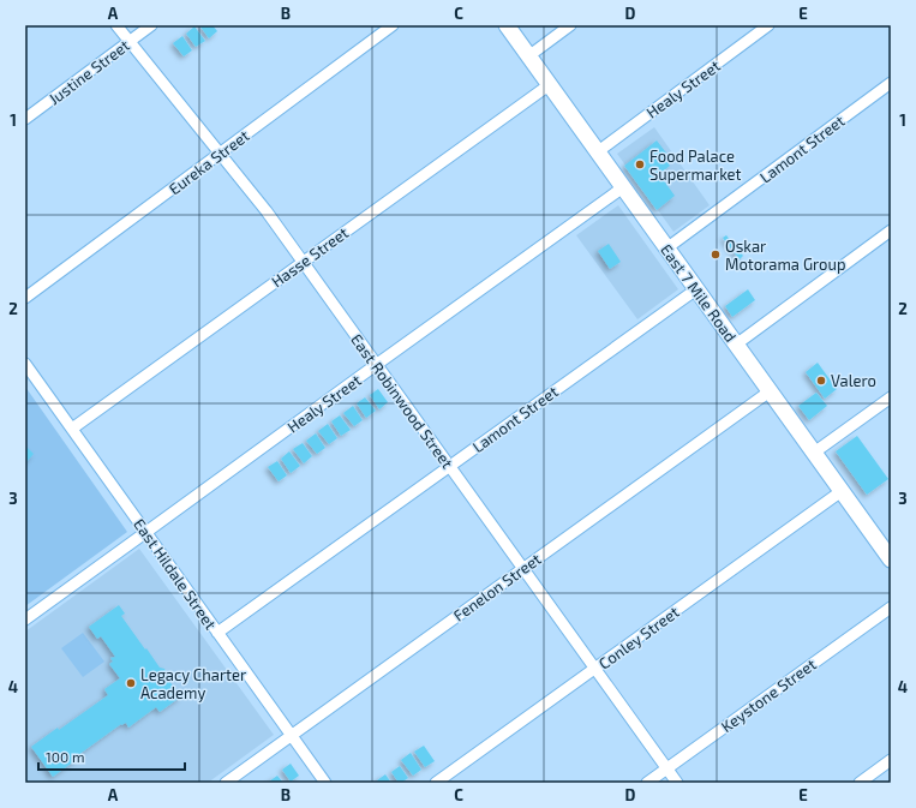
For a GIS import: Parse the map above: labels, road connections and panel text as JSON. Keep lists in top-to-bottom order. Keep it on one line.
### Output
{"streets":{"street":["Justine Street","Healy Street","Lamont Street","Eureka Street","Hasse Street","East 7 Mile Road","East Robinwood Street","East Hildale Street","Fenelon Street","Conley Street","Keystone Street"]},"crossings":[["Justine Street","East Robinwood Street"],["Healy Street","East 7 Mile Road"],["Healy Street","East Robinwood Street"],["Healy Street","East Hildale Street"],["Lamont Street","East 7 Mile Road"],["Lamont Street","East Robinwood Street"],["Lamont Street","East Hildale Street"],["Eureka Street","East Robinwood Street"],["Hasse Street","East 7 Mile Road"],["Hasse Street","East Robinwood Street"],["Hasse Street","East Hildale Street"],["East 7 Mile Road","Fenelon Street"],["East 7 Mile Road","Conley Street"],["East Robinwood Street","Fenelon Street"],["East Robinwood Street","Conley Street"],["East Robinwood Street","Keystone Street"],["East Hildale Street","Fenelon Street"]],"places":["Food Palace Supermarket","Oskar Motorama Group","Valero","Legacy Charter Academy"],"scale_bar":"100 m","grid":{"columns":["A","B","C","D","E"],"rows":["1","2","3","4"]}}
